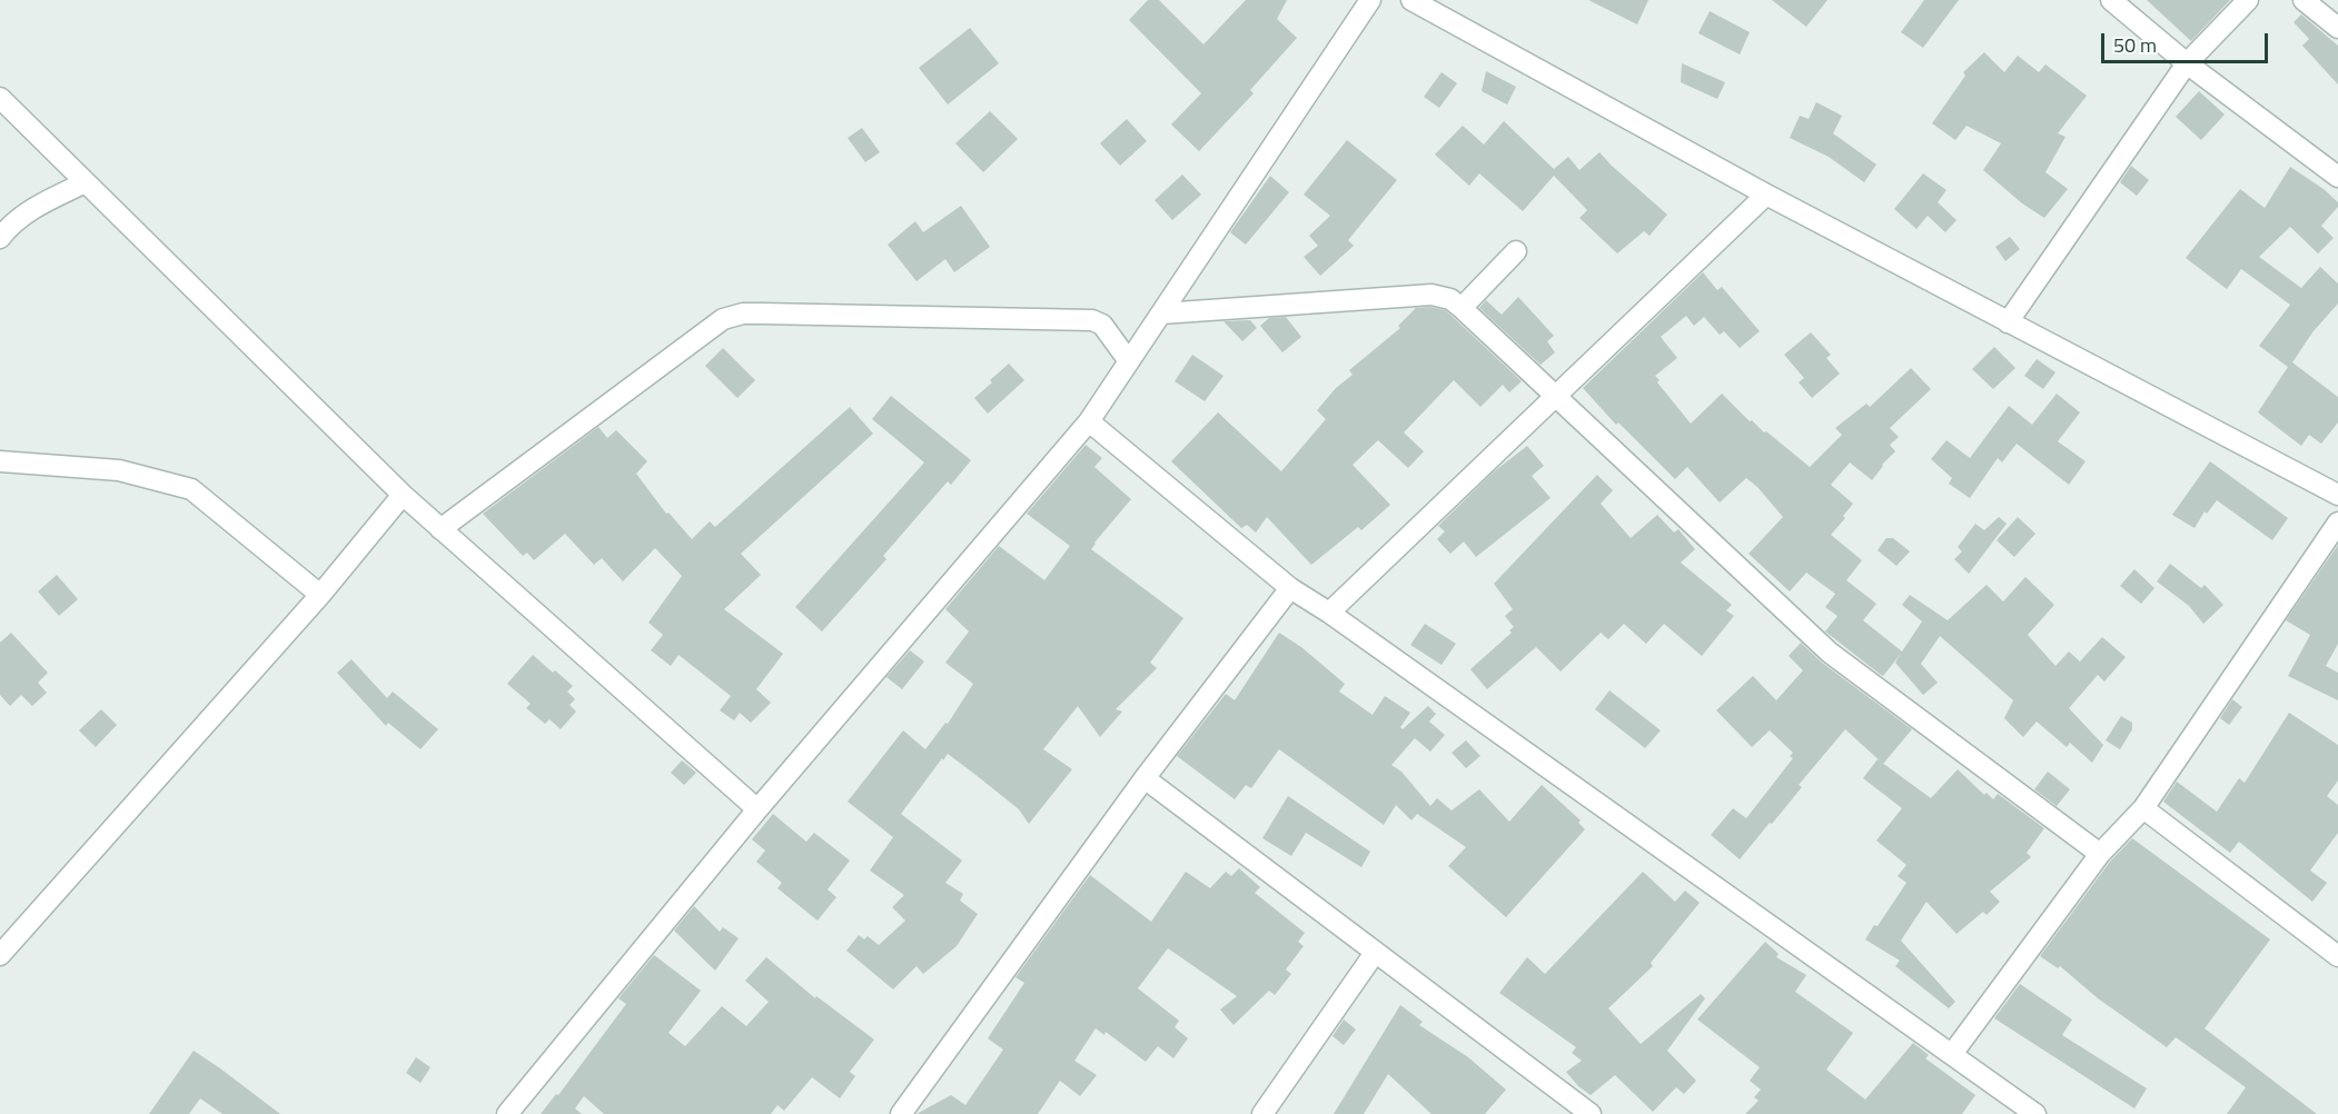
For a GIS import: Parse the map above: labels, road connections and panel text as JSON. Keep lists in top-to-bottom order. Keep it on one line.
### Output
{"scale_bar":"50 m"}
